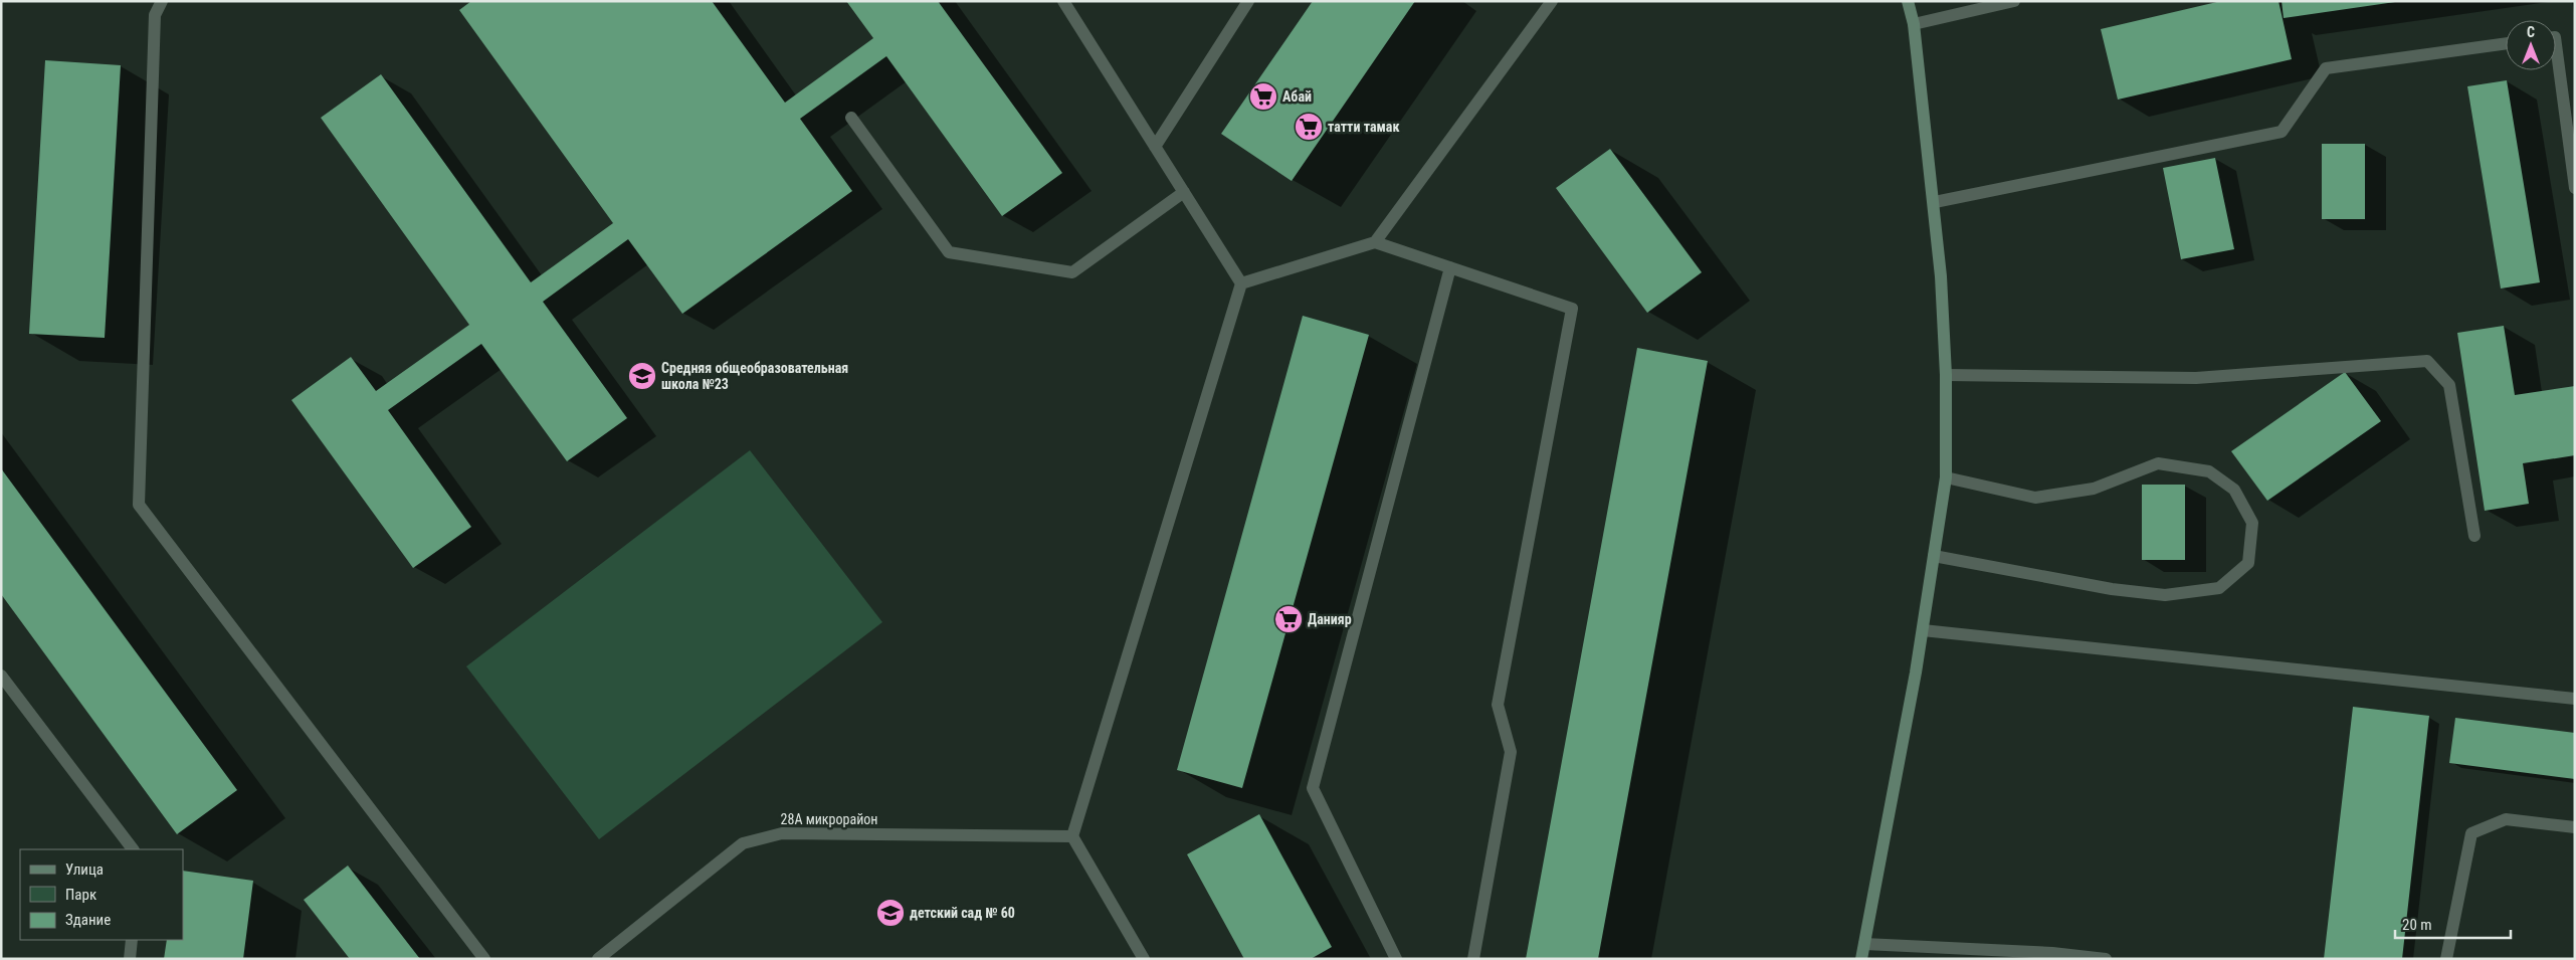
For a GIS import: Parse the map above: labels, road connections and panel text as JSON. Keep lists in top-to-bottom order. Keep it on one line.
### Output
{"streets":{"street":["28А микрорайон"]},"places":{"supermarket":["Абай","татти тамак","Данияр"],"school or university":["Средняя общеобразовательная школа №23","детский сад № 60"]},"legend":["Улица","Парк","Здание"],"scale_bar":"20 m","north":"top"}
